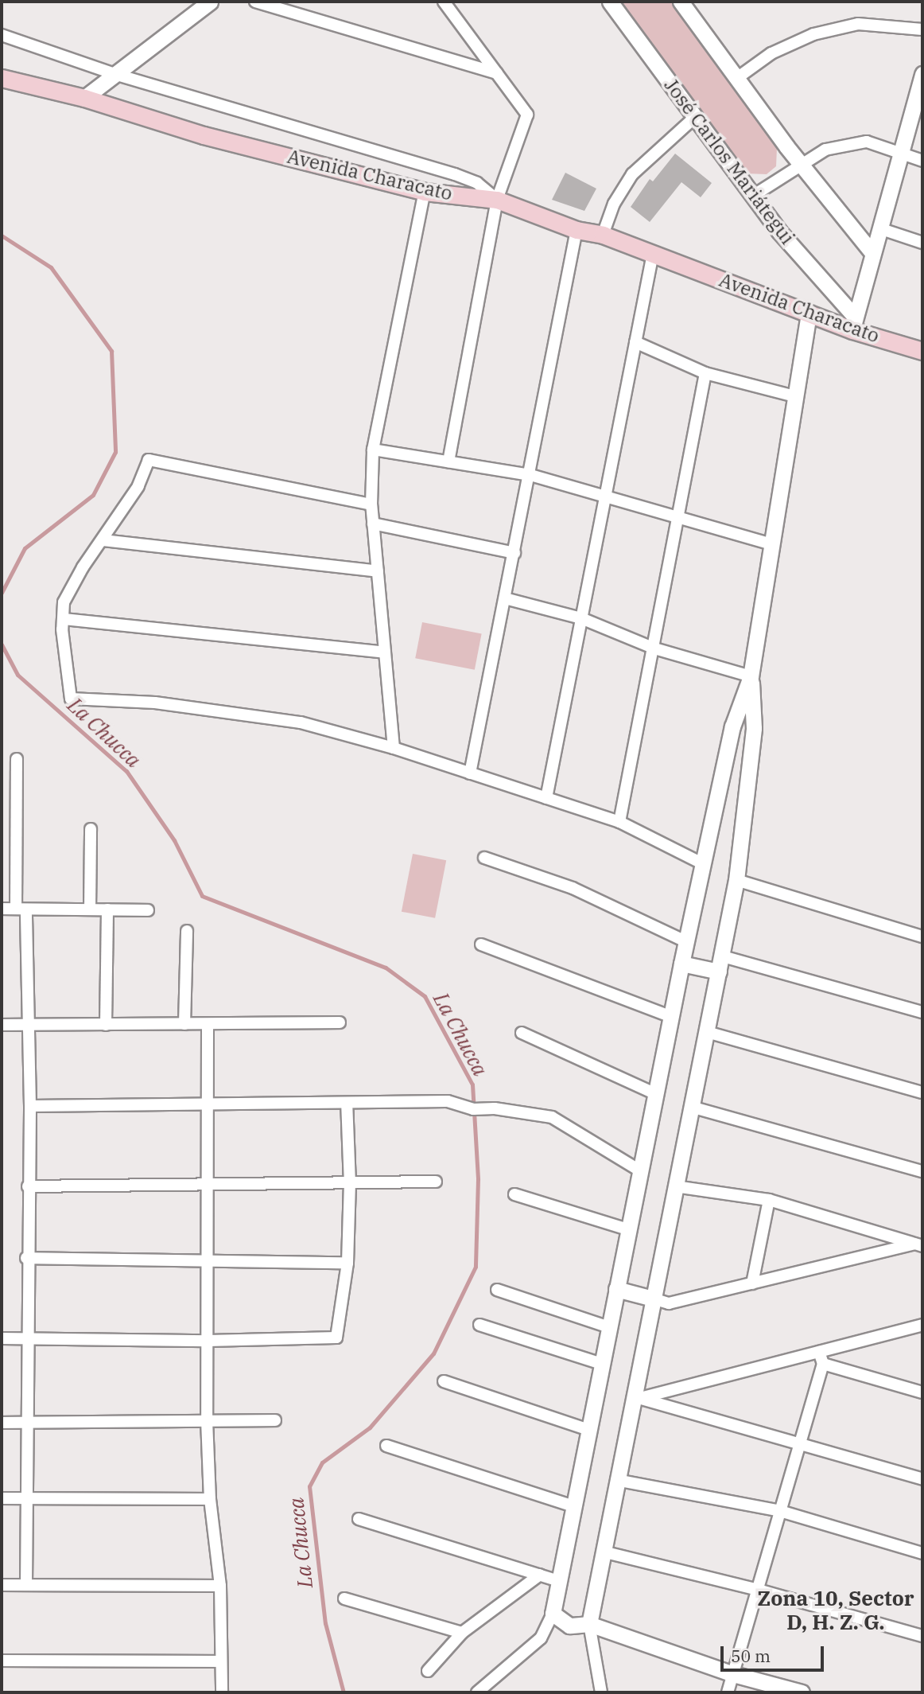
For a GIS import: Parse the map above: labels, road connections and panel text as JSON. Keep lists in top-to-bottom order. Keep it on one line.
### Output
{"streets":{"main road":["Avenida Characato"],"street":["José Carlos Mariátegui"]},"crossings":[["José Carlos Mariátegui","Avenida Characato"]],"districts":["Zona 10, Sector D, H. Z. G."],"water":["La Chucca"],"scale_bar":"50 m"}
